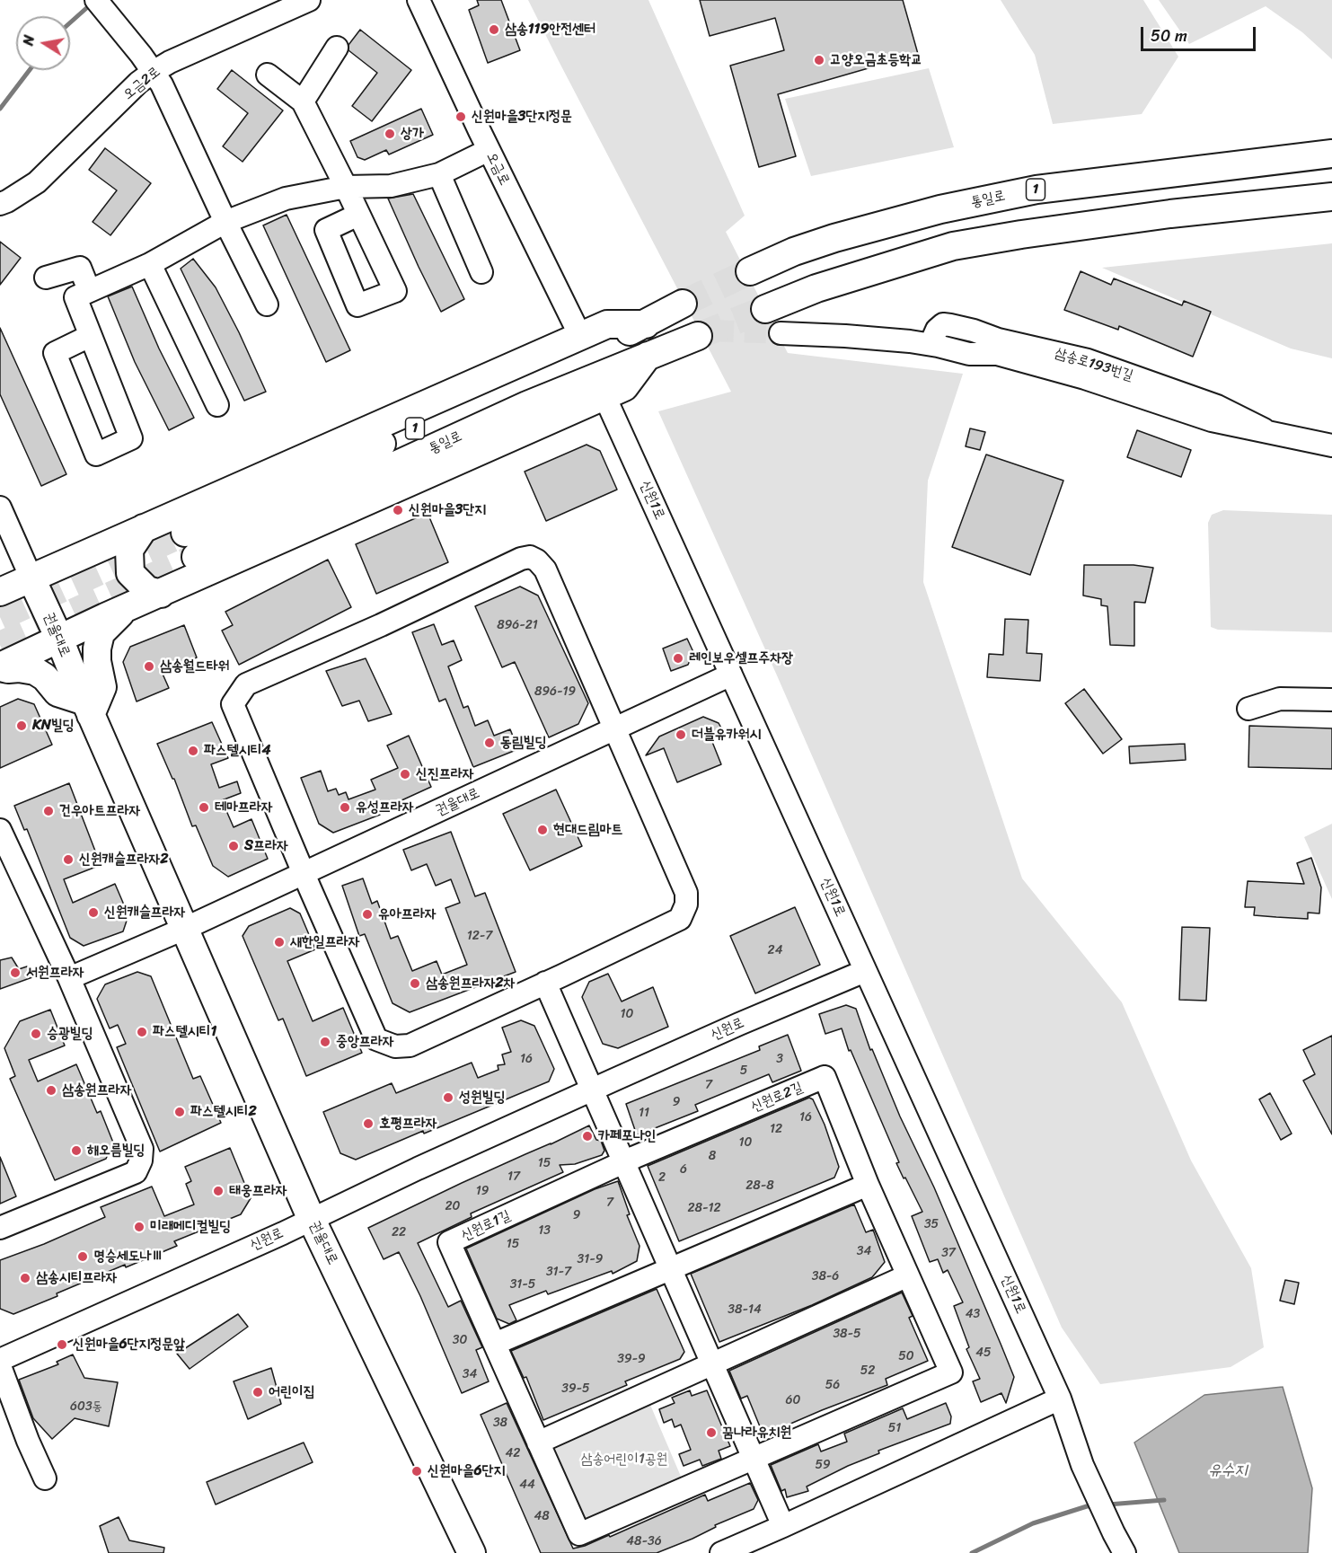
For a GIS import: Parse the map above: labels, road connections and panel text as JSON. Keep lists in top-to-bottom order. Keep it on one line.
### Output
{"streets":{"main road":["1","통일로","권율대로"],"street":["오금2로","오금로","삼송로193번길","신원1로","신원로","신원로2길","신원로1길"]},"crossings":[["신원1로","권율대로"],["신원1로","신원로"],["권율대로","신원로"],["신원로2길","신원로1길"]],"water":["유수지"],"parks":["삼송어린이1공원"],"places":["삼송119안전센터","고양오금초등학교","신원마을3단지정문","상가","신원마을3단지","레인보우셀프주차장","삼송월드타워","KN빌딩","더블유카워시","동림빌딩","파스텔시티4","신진프라자","테마프라자","유성프라자","건우아트프라자","현대드림마트","S프라자","신원캐슬프라자2","신원캐슬프라자","유아프라자","새한일프라자","서원프라자","삼송원프라자2차","파스텔시티1","승광빌딩","중앙프라자","삼송원프라자","성원빌딩","파스텔시티2","호평프라자","카페포나인","해오름빌딩","태웅프라자","미래메디컬빌딩","명승세도나Ⅲ","삼송시티프라자","신원마을6단지정문앞","어린이집","꿈나라유치원","신원마을6단지"],"house_numbers":["896-21","896-19","12-7","24","10","16","3","5","7","9","11","16","12","10","8","15","6","17","2","28-8","19","7","20","28-12","9","35","13","22","15","34","37","31-9","31-7","38-6","31-5","38-14","43","38-5","30","45","50","39-9","52","34","56","39-5","60","603동","38","51","42","59","44","48","48-36"],"scale_bar":"50 m","north":"left"}
